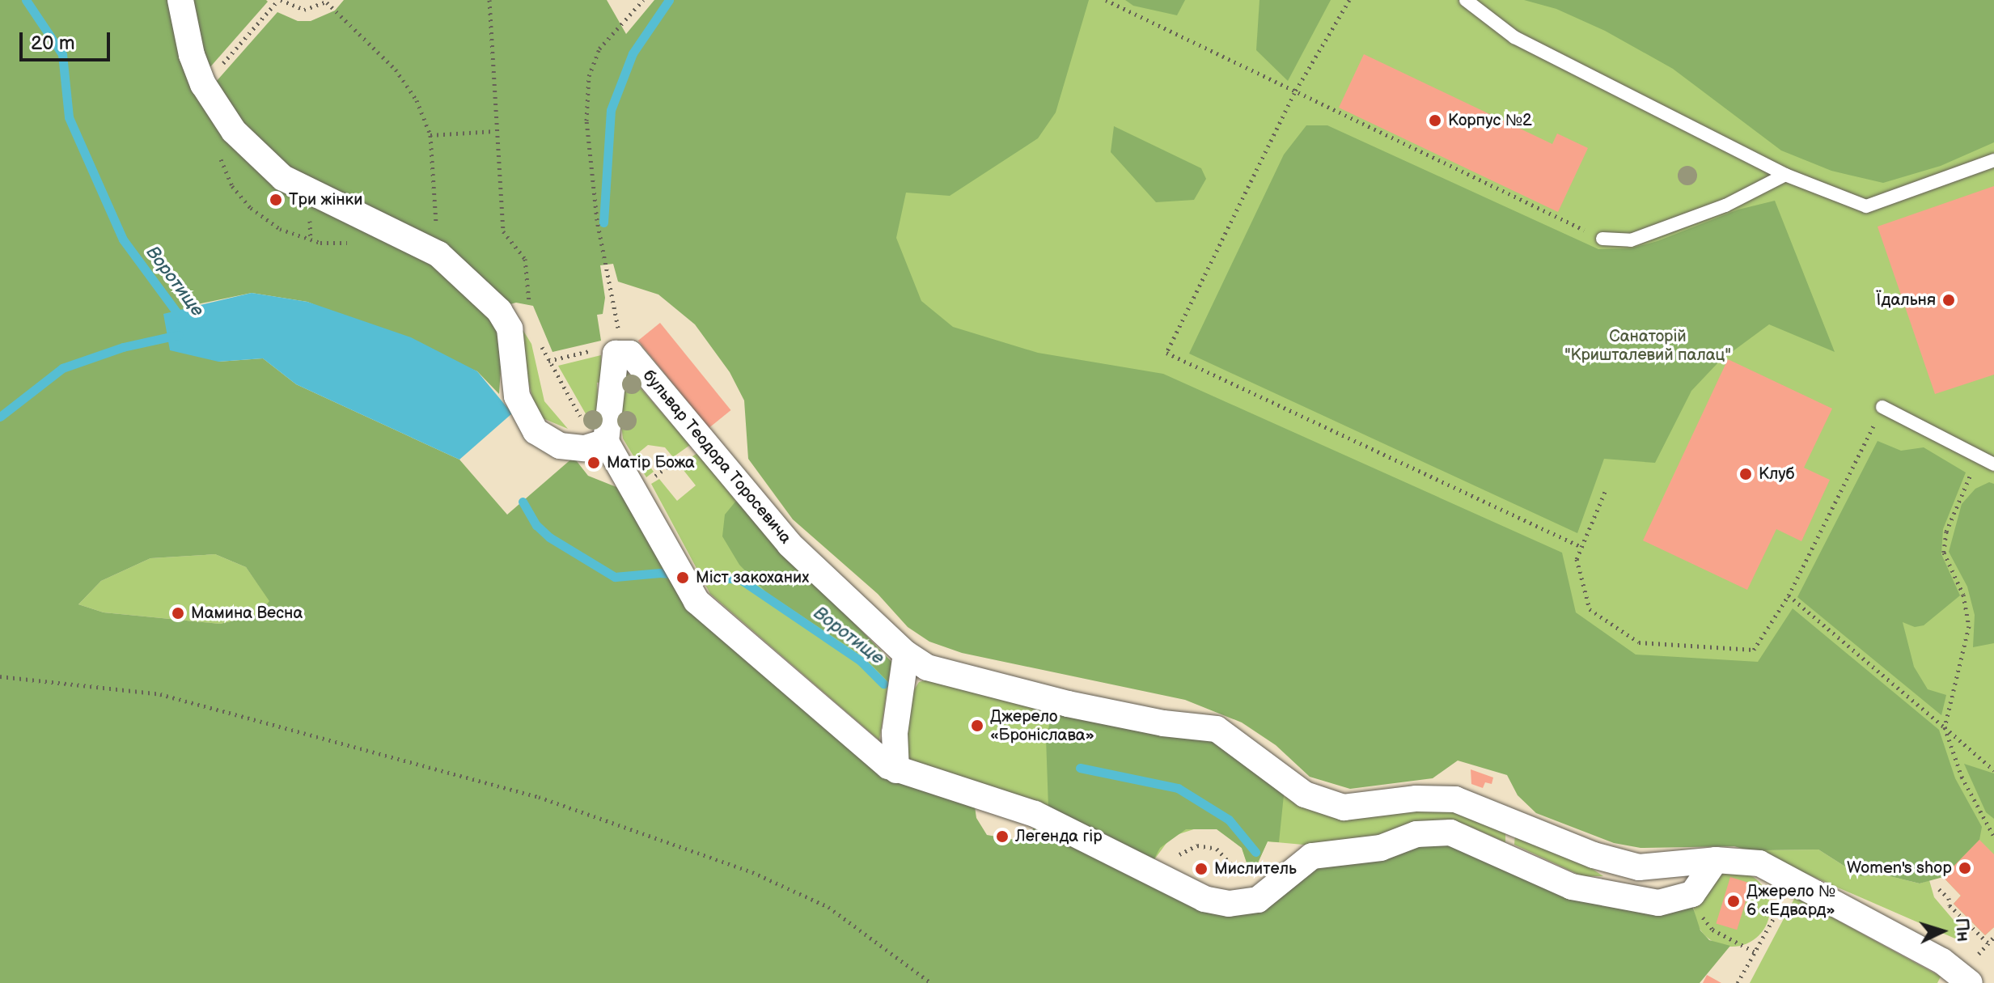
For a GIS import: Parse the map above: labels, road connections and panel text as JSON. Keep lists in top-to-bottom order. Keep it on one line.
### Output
{"streets":{"street":["бульвар Теодора Торосевича"]},"water":["Воротище"],"parks":["Санаторій \"Кришталевий палац\""],"places":["Корпус №2","Три жінки","Їдальня","Матір Божа","Клуб","Міст закоханих","Мамина Весна","Джерело «Броніслава»","Легенда гір","Women's shop","Мислитель","Джерело № 6 «Едвард»"],"scale_bar":"20 m","north":"right"}
